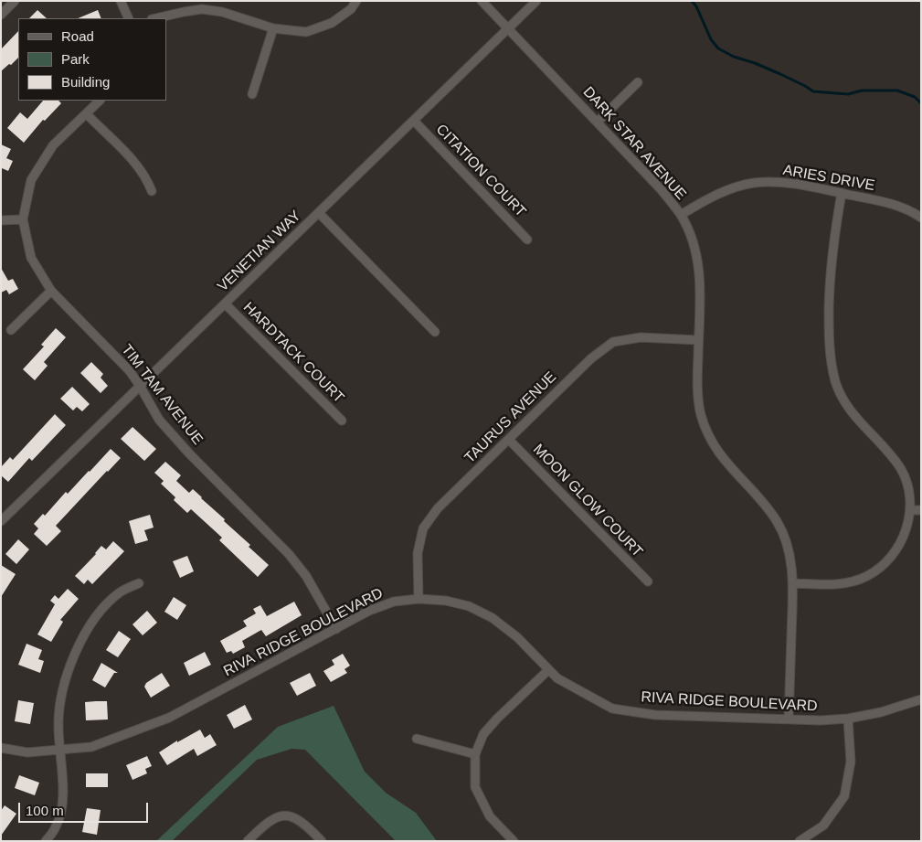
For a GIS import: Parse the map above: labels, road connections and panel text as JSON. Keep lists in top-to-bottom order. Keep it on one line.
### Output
{"streets":{"street":["DARK STAR AVENUE","CITATION COURT","ARIES DRIVE","VENETIAN WAY","HARDTACK COURT","TIM TAM AVENUE","TAURUS AVENUE","MOON GLOW COURT","RIVA RIDGE BOULEVARD"]},"crossings":[["DARK STAR AVENUE","ARIES DRIVE"],["DARK STAR AVENUE","VENETIAN WAY"],["DARK STAR AVENUE","TAURUS AVENUE"],["DARK STAR AVENUE","RIVA RIDGE BOULEVARD"],["CITATION COURT","VENETIAN WAY"],["VENETIAN WAY","HARDTACK COURT"],["VENETIAN WAY","TIM TAM AVENUE"],["TIM TAM AVENUE","RIVA RIDGE BOULEVARD"],["TAURUS AVENUE","MOON GLOW COURT"],["TAURUS AVENUE","RIVA RIDGE BOULEVARD"]],"legend":["Road","Park","Building"],"scale_bar":"100 m"}
